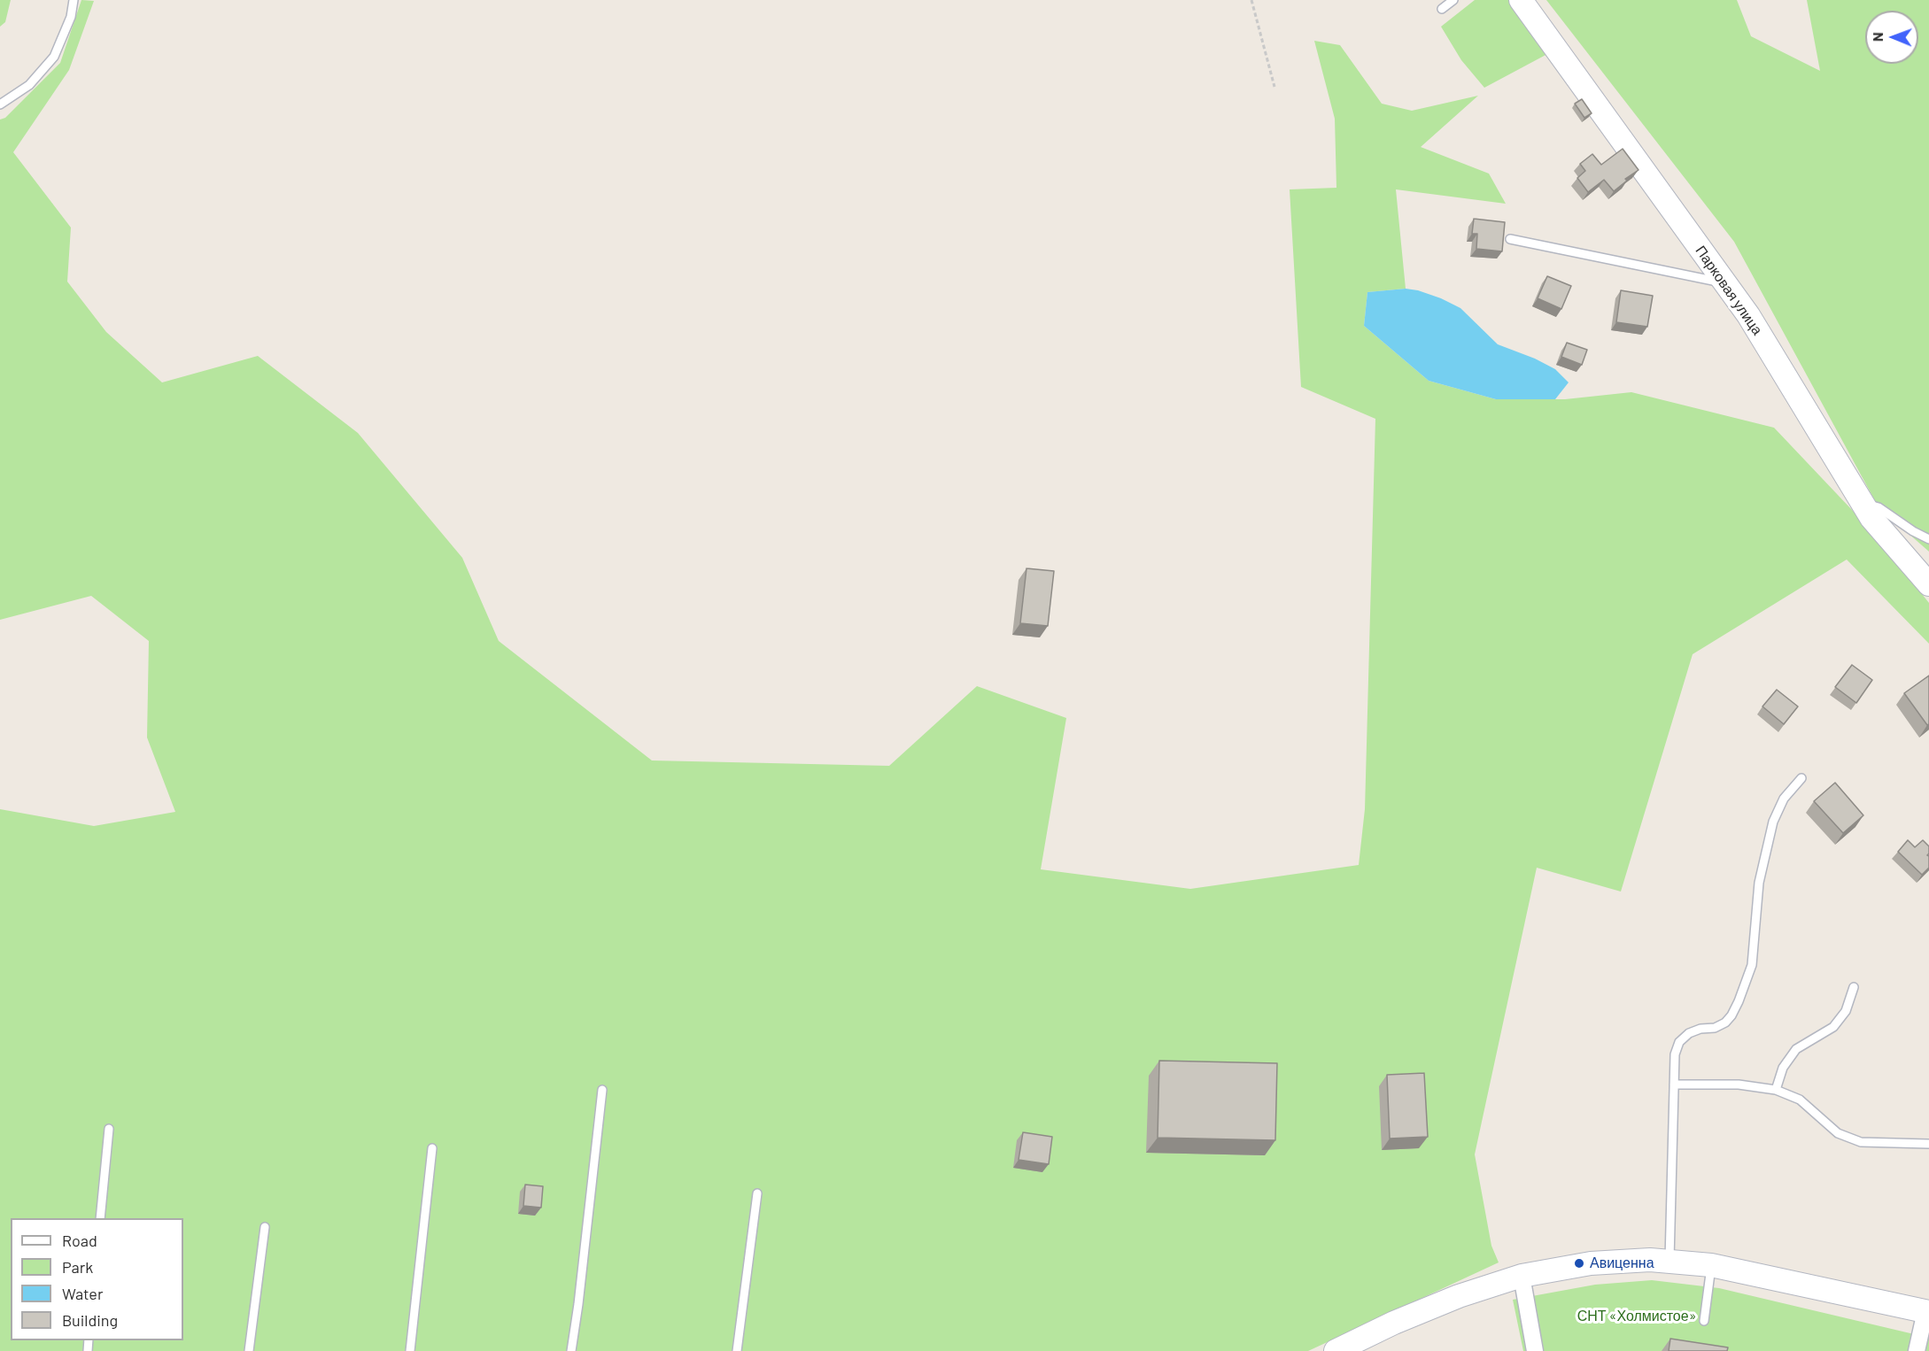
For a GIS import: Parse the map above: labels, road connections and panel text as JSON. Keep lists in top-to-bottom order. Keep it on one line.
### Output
{"streets":{"street":["Парковая улица"]},"parks":["СНТ «Холмистое»"],"places":["Авиценна"],"legend":["Road","Park","Water","Building"],"north":"left"}
